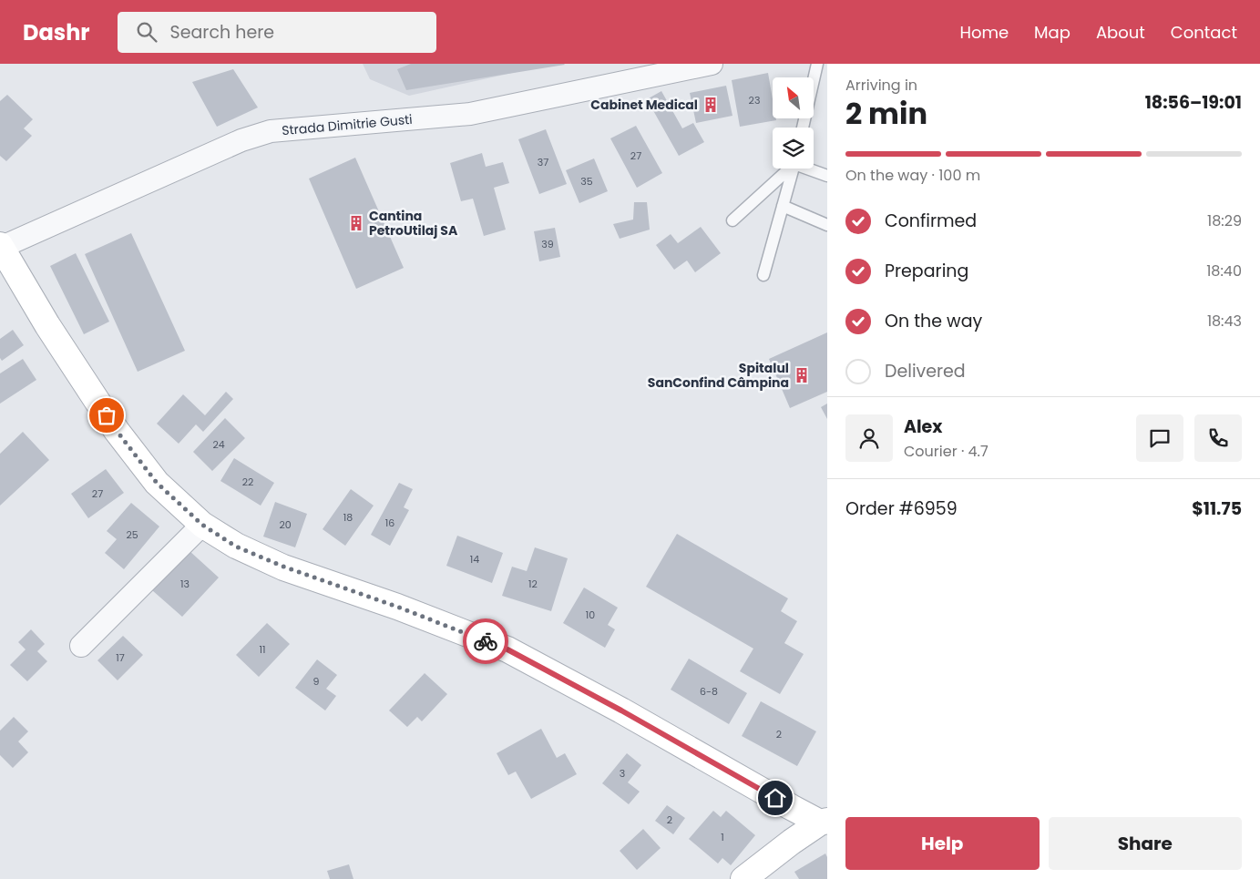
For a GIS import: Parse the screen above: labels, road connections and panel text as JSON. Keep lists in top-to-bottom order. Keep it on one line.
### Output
{"streets":{"street":["Strada Dimitrie Gusti"]},"places":{"building":["Cabinet Medical","Cantina PetroUtilaj SA","Spitalul SanConfind Câmpina"]},"house_numbers":["23","27","37","35","39","24","22","27","18","16","20","25","14","13","12","10","11","17","9","6-8","2","3","2","1"],"north":"top left","page":{"header":"Dashr","search":"Search here","nav":["Home","Map","About","Contact"],"heading":["2 min","Arriving in","18:56–19:01"],"panel":["Alex","Courier · 4.7","Order #6959","$11.75"],"bar":"On the way · 100 m","list":[["Confirmed","18:29"],["Preparing","18:40"],["On the way","18:43"],"Delivered"],"buttons":["Help","Share"]}}
